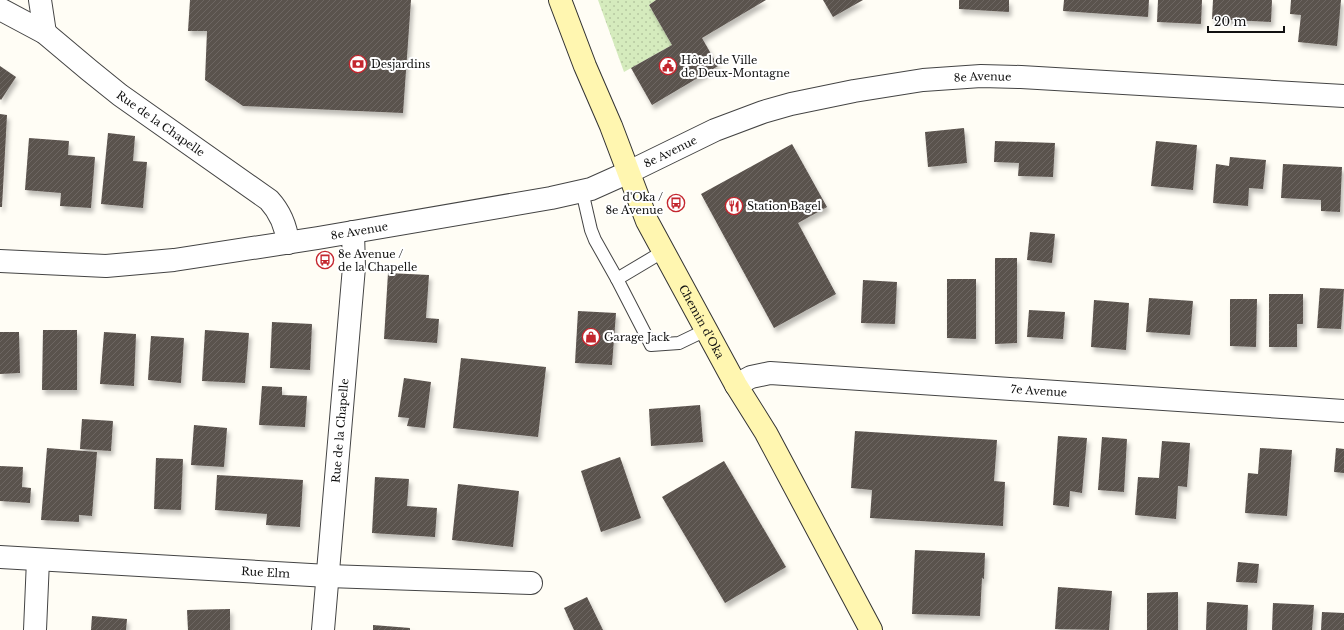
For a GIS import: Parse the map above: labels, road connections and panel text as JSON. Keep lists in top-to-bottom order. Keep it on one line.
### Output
{"streets":{"main road":["Chemin d'Oka"],"street":["8e Avenue","Rue de la Chapelle","7e Avenue","Rue Elm"]},"crossings":[["8e Avenue","Rue de la Chapelle"],["8e Avenue","Chemin d'Oka"],["Rue de la Chapelle","Rue Elm"],["Chemin d'Oka","7e Avenue"]],"places":{"bank":["Desjardins"],"public building":["Hôtel de Ville de Deux-Montagne"],"bus stop":["d'Oka / 8e Avenue","8e Avenue / de la Chapelle"],"restaurant":["Station Bagel"],"shop":["Garage Jack"]},"scale_bar":"20 m"}
